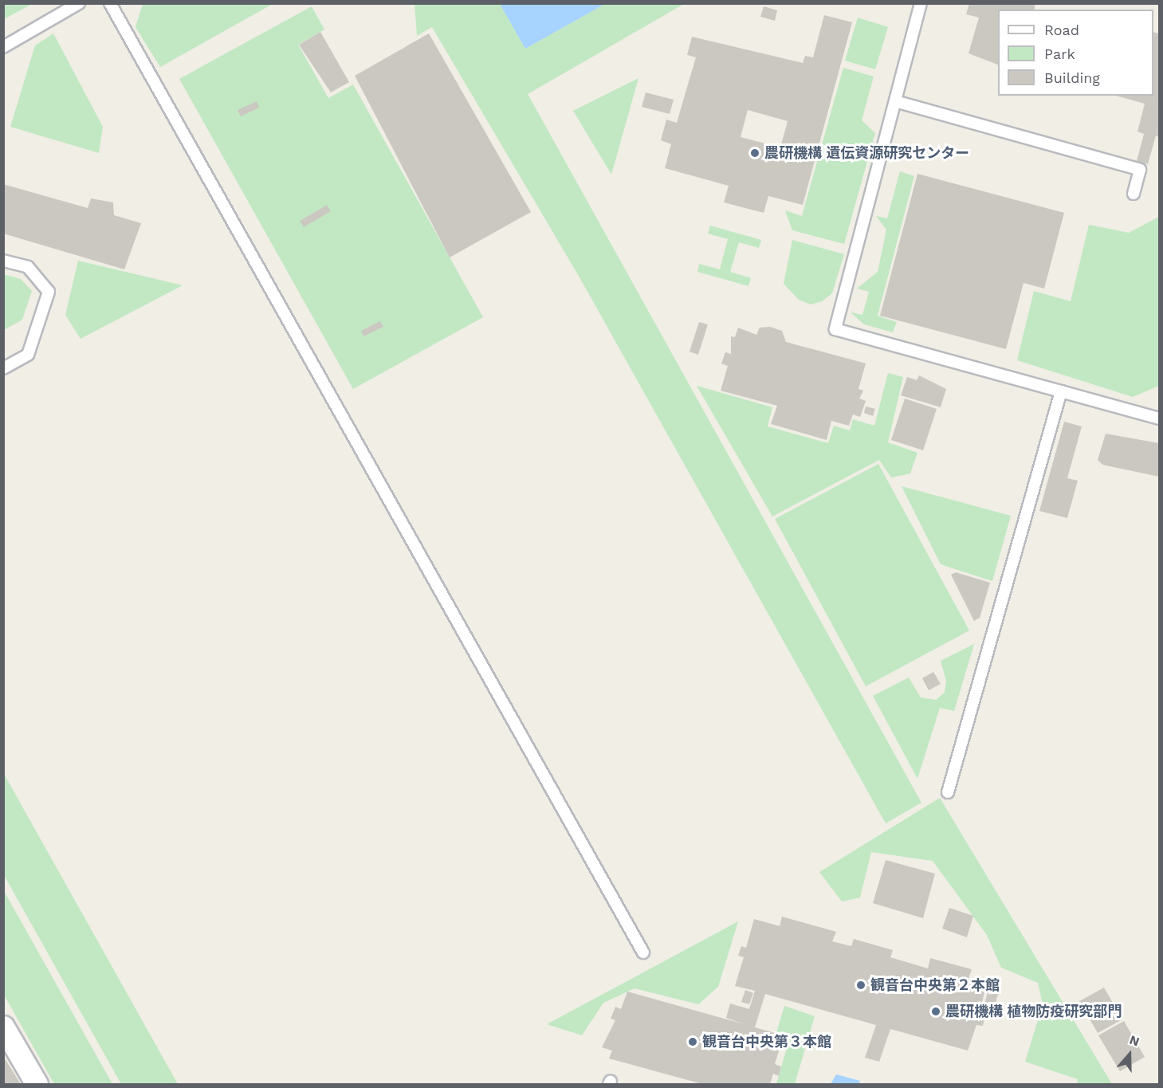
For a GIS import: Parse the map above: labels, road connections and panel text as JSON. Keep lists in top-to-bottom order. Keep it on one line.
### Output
{"places":["農研機構 遺伝資源研究センター","観音台中央第２本館","農研機構 植物防疫研究部門","観音台中央第３本館"],"legend":["Road","Park","Building"],"north":"top"}
